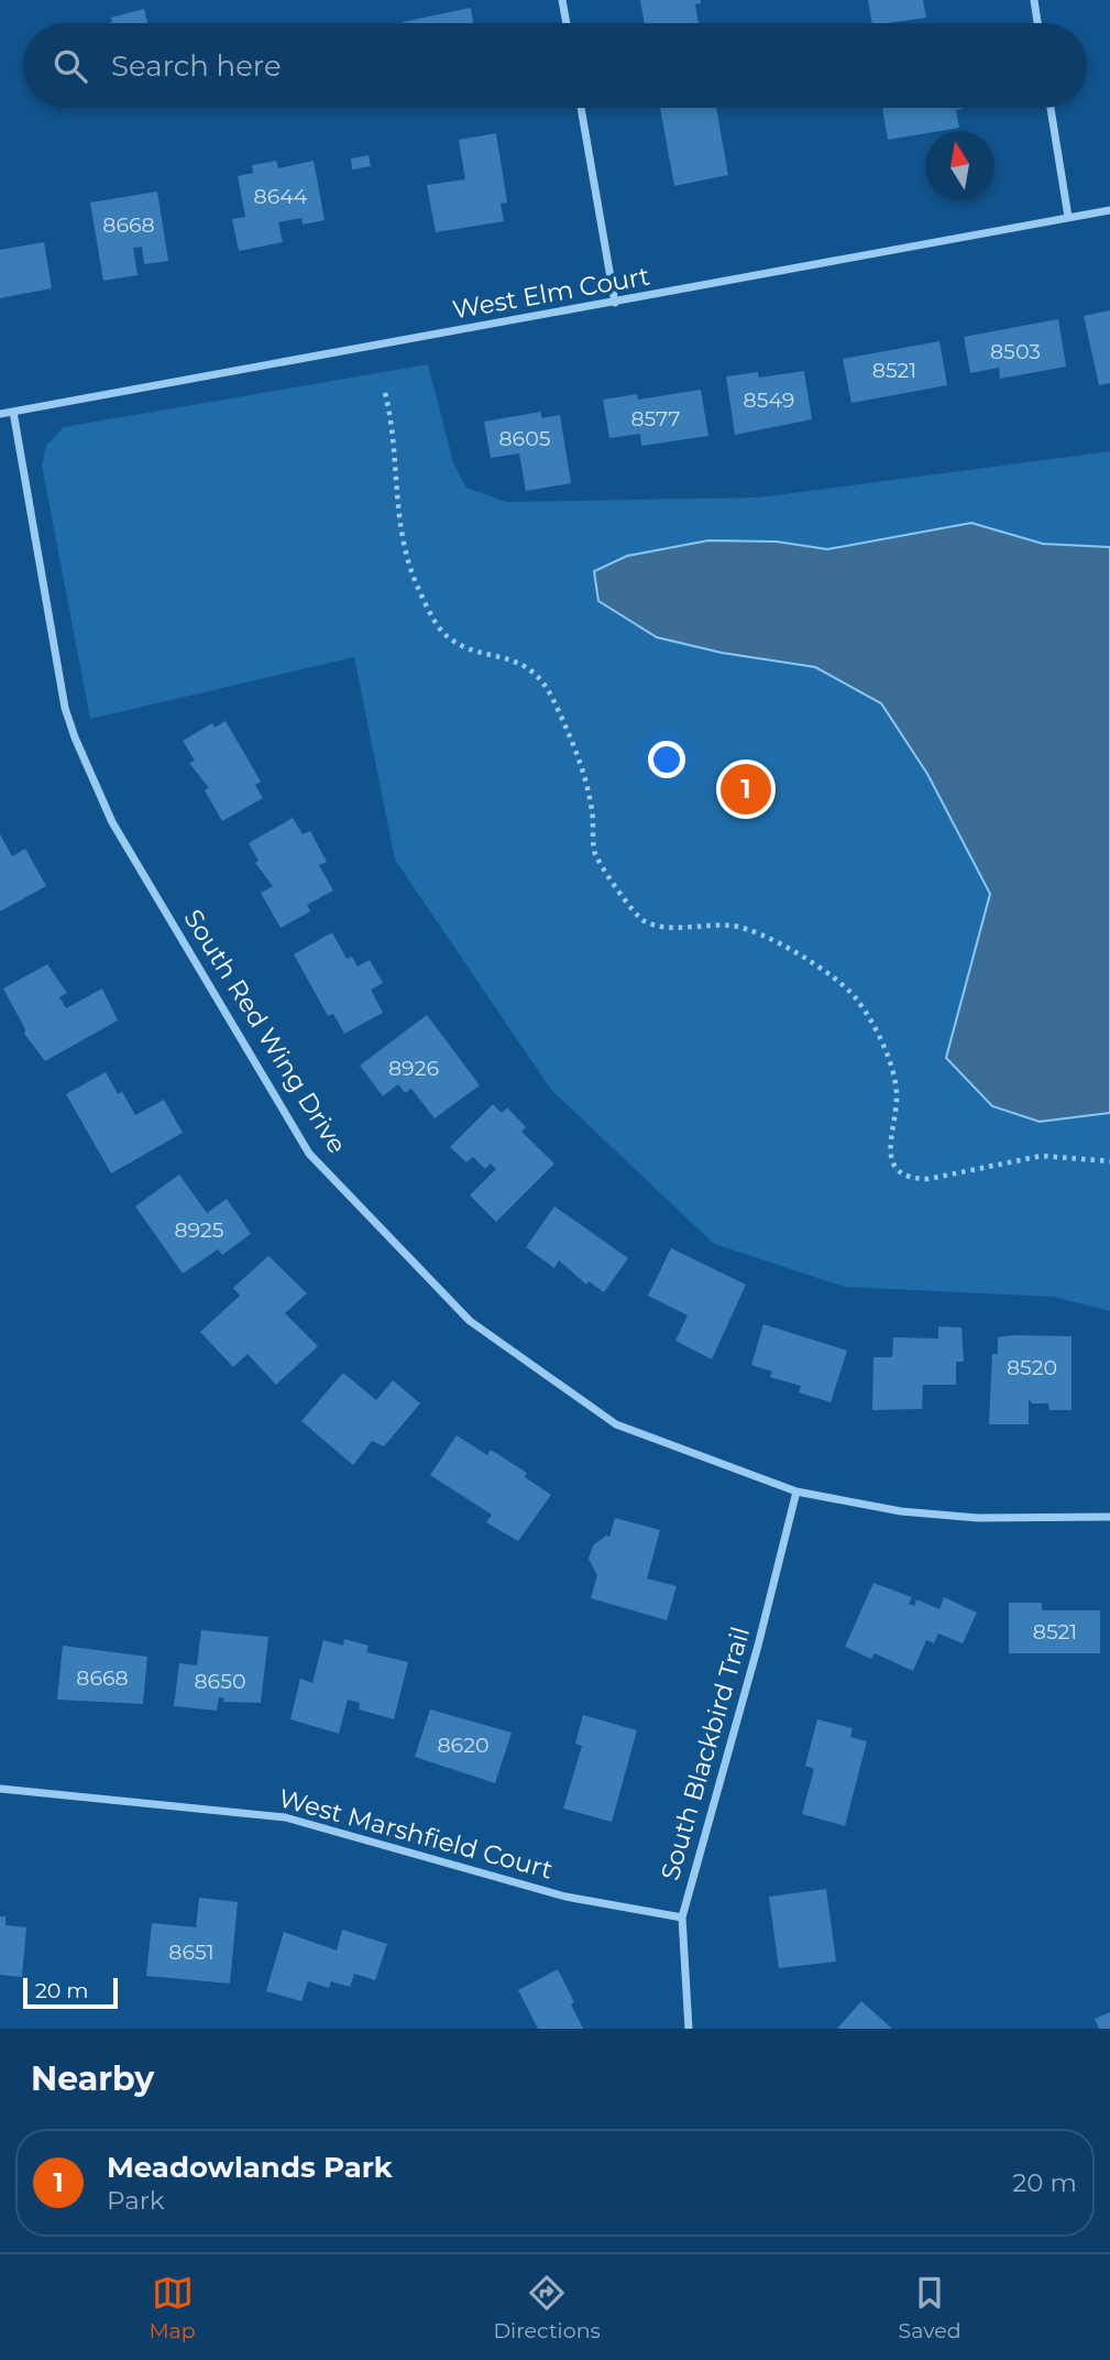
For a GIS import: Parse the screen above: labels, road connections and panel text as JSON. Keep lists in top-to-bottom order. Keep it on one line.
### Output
{"streets":{"street":["West Elm Court","South Red Wing Drive","South Blackbird Trail","West Marshfield Court"]},"crossings":[["West Elm Court","South Red Wing Drive"],["South Red Wing Drive","South Blackbird Trail"],["South Blackbird Trail","West Marshfield Court"]],"house_numbers":["8644","8668","8503","8521","8549","8577","8605","8926","8925","8520","8521","8668","8650","8620","8651"],"scale_bar":"20 m","north":"top","page":{"search":"Search here","pins":"1","scale":"20 m","heading":"Nearby","list":[{"mark":"1","name":"Meadowlands Park","note":"Park","value":"20 m"}],"nav":["Map","Directions","Saved"]}}
